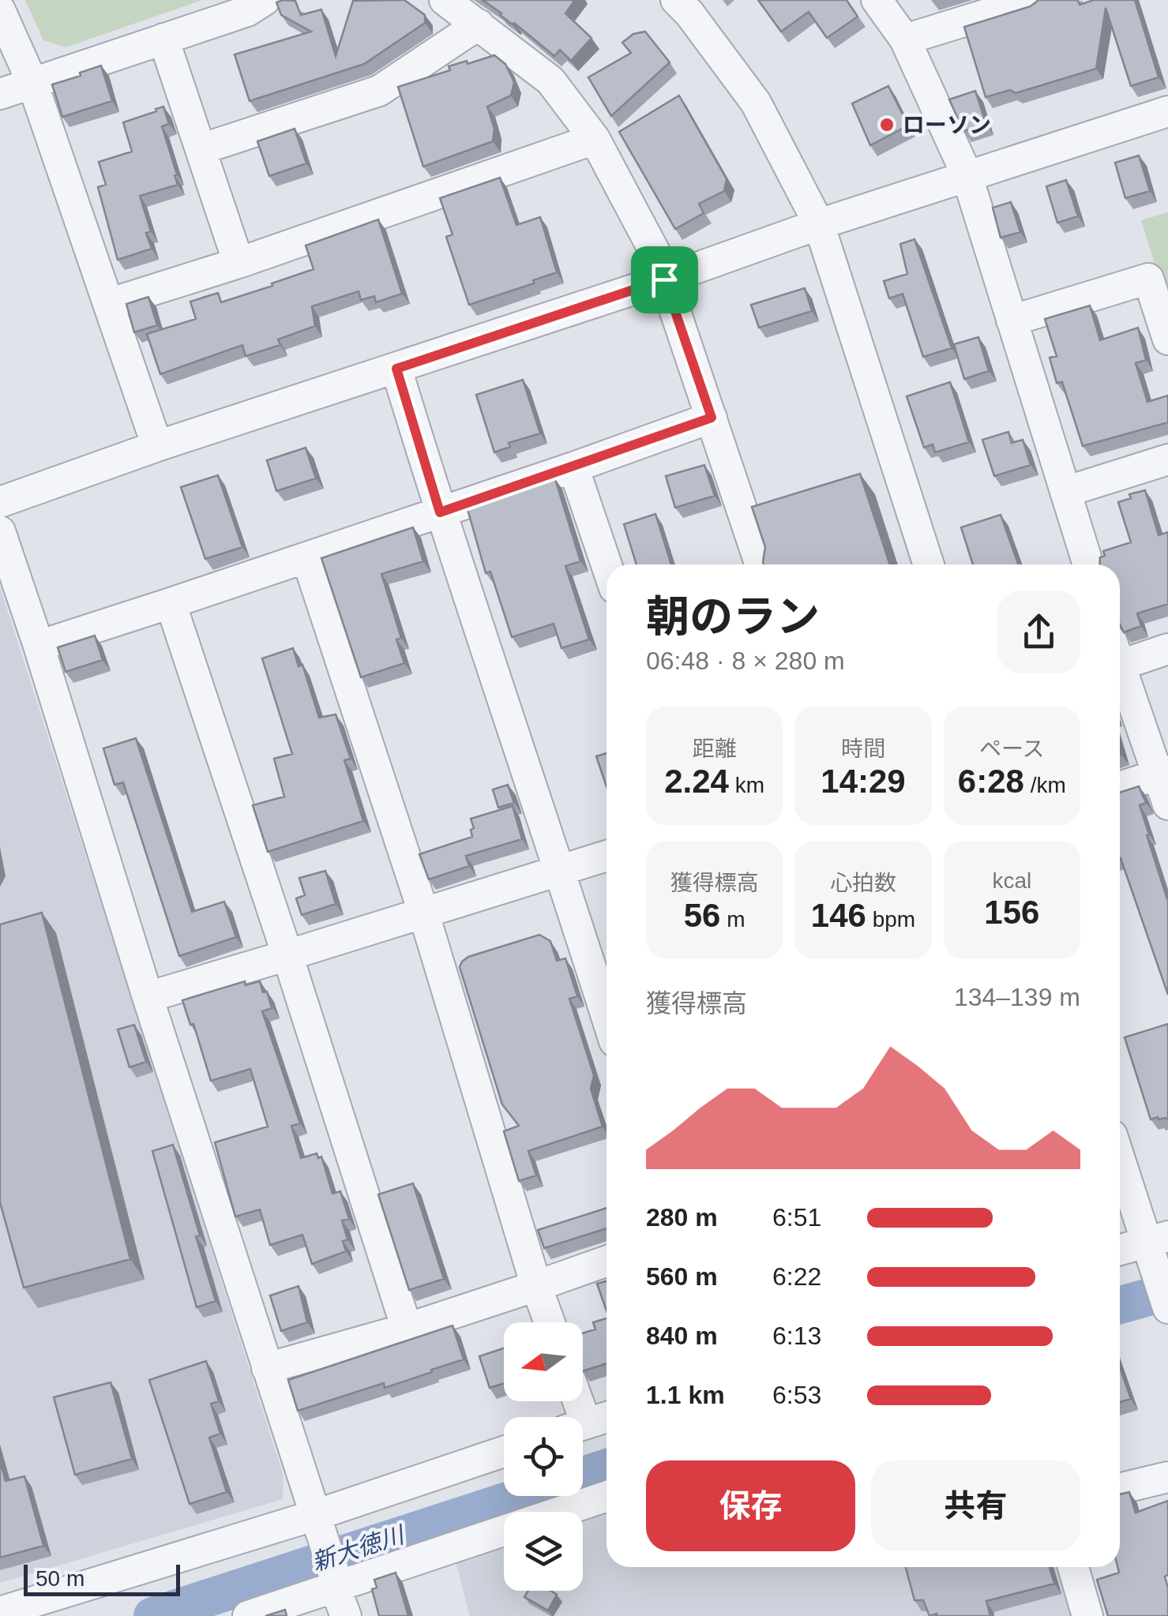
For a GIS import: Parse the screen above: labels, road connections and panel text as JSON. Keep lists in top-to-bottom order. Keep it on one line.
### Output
{"water":["新大徳川"],"places":["ローソン"],"scale_bar":"50 m","north":"left","page":{"heading":["朝のラン","06:48 · 8 × 280 m"],"stats":[["距離","2.24 km"],["時間","14:29"],["ペース","6:28 /km"],["獲得標高","56 m"],["心拍数","146 bpm"],["kcal","156"]],"chart":["獲得標高","134–139 m"],"list":[{"name":"280 m","note":"6:51"},{"name":"560 m","note":"6:22"},{"name":"840 m","note":"6:13"},{"name":"1.1 km","note":"6:53"}],"buttons":["保存","共有"],"scale":"50 m"}}
